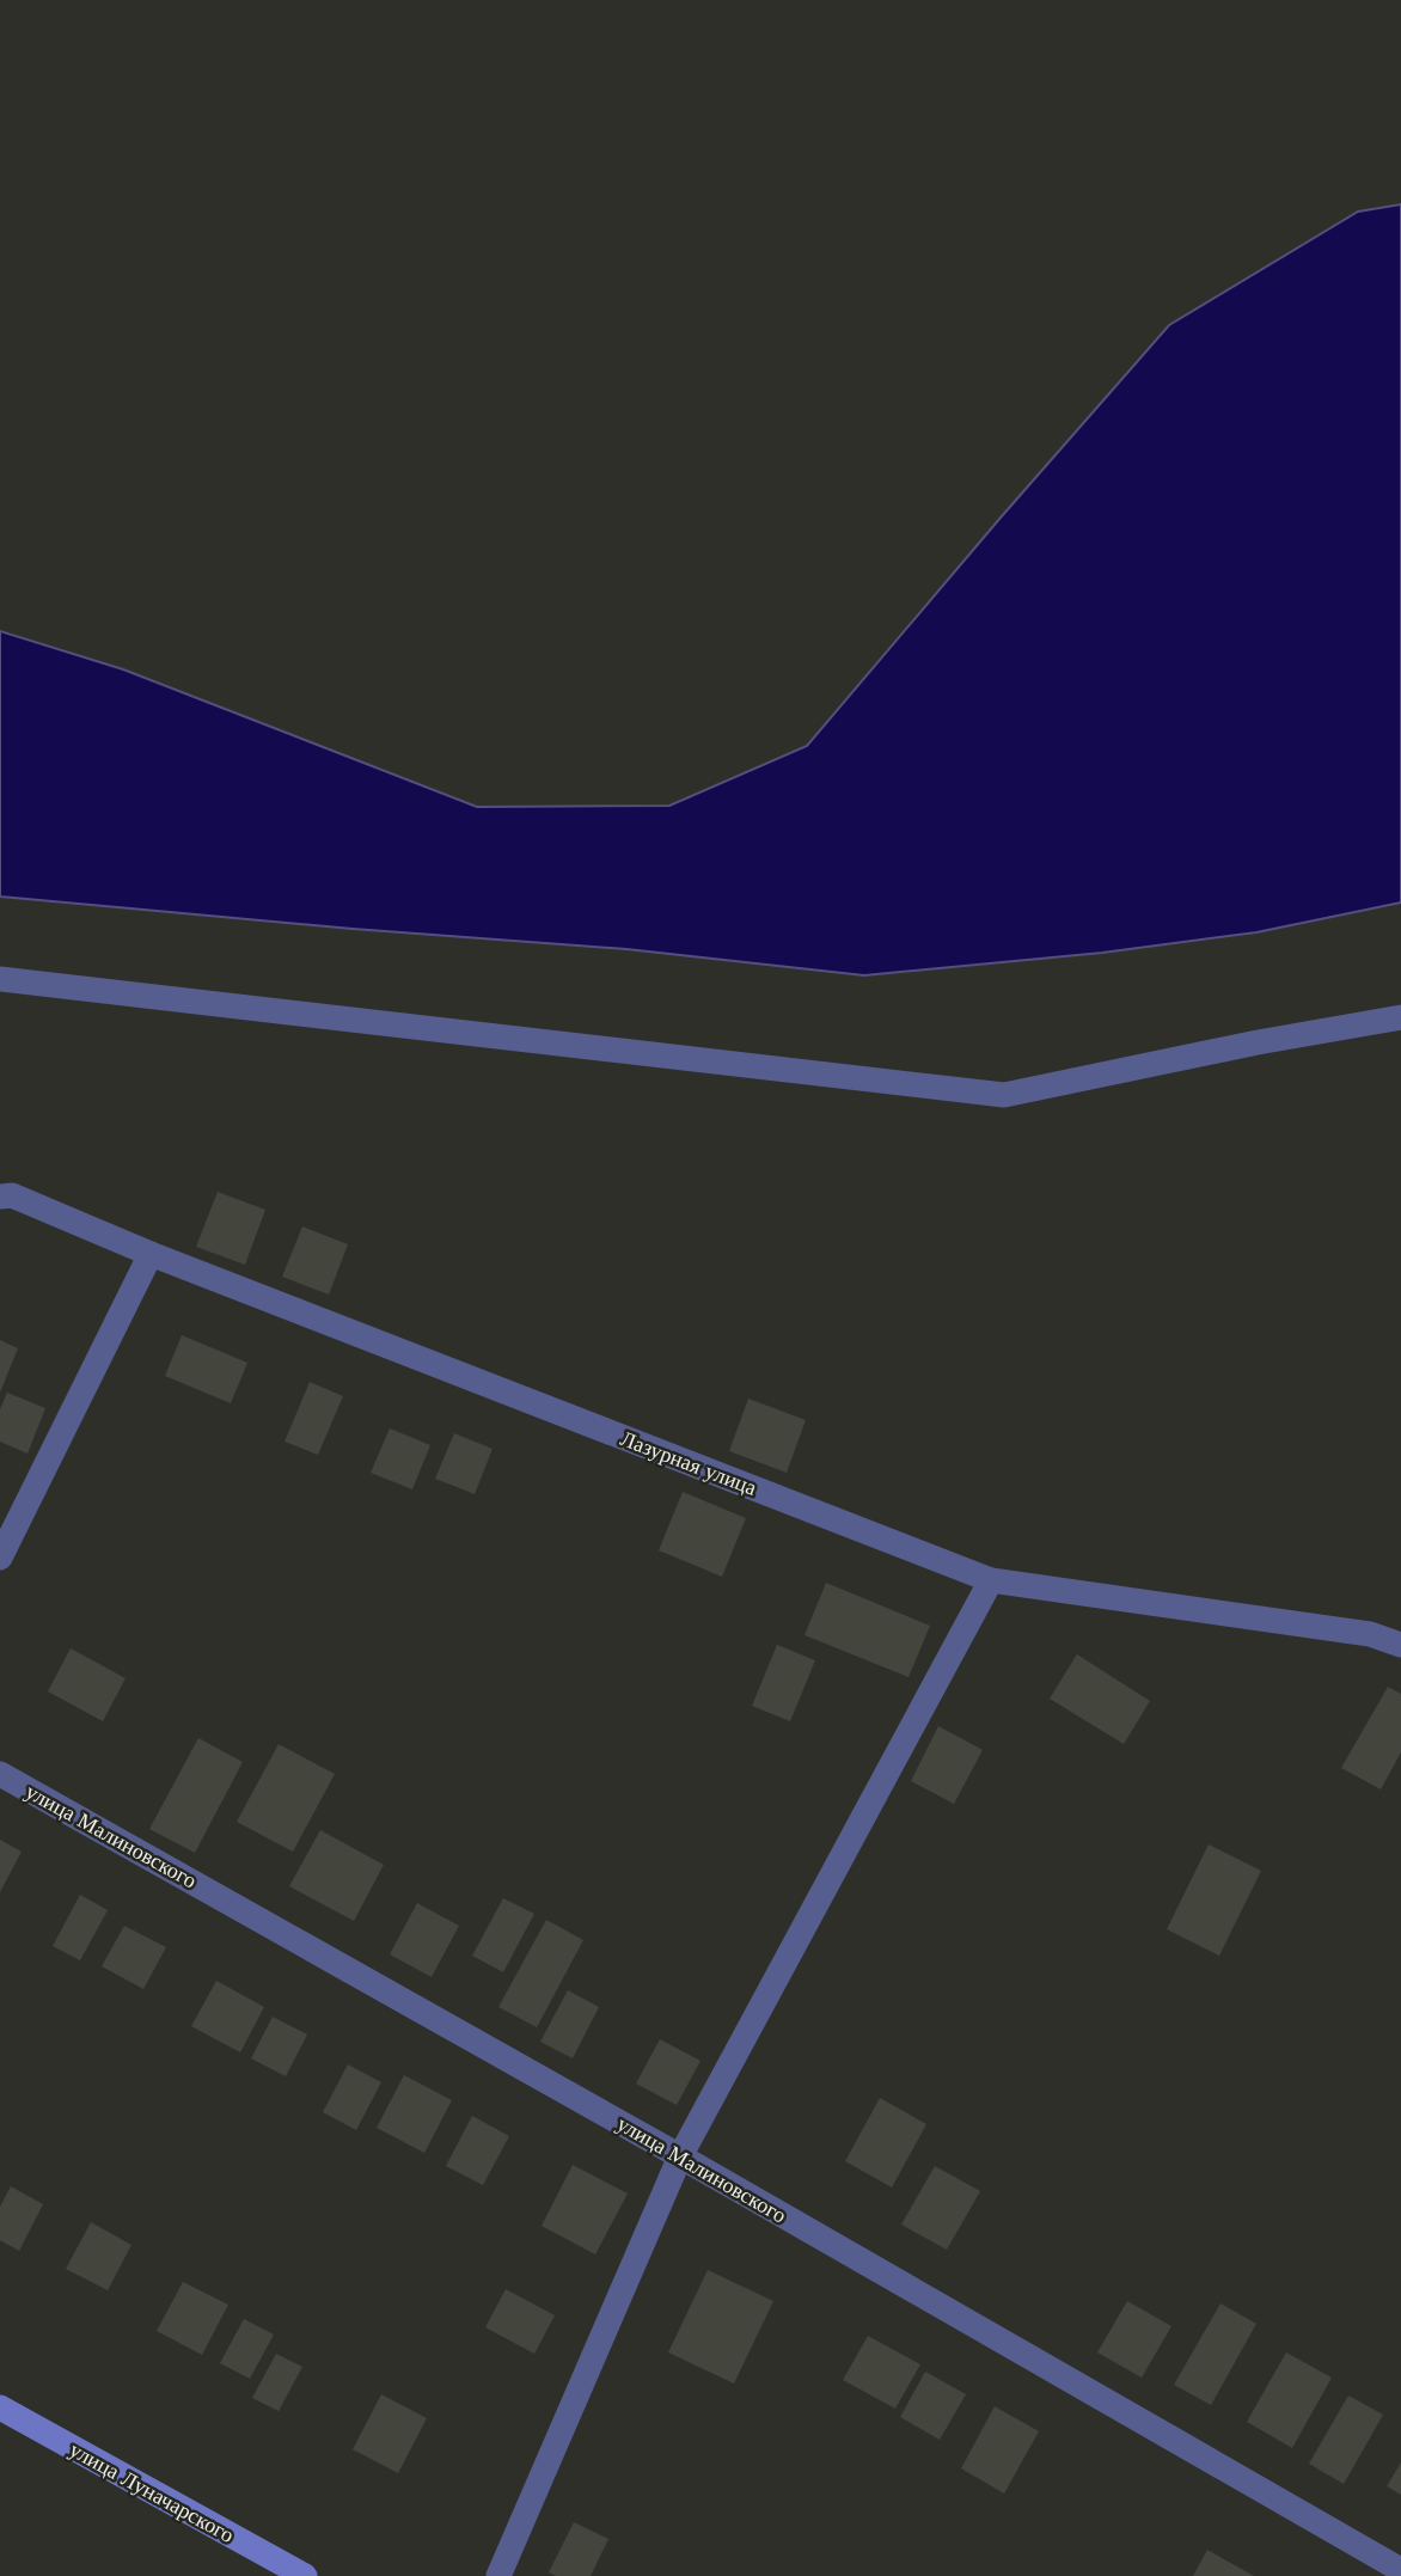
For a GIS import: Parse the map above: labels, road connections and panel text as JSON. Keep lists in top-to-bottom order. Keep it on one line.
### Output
{"streets":{"street":["Лазурная улица","улица Малиновского","улица Луначарского"]}}
